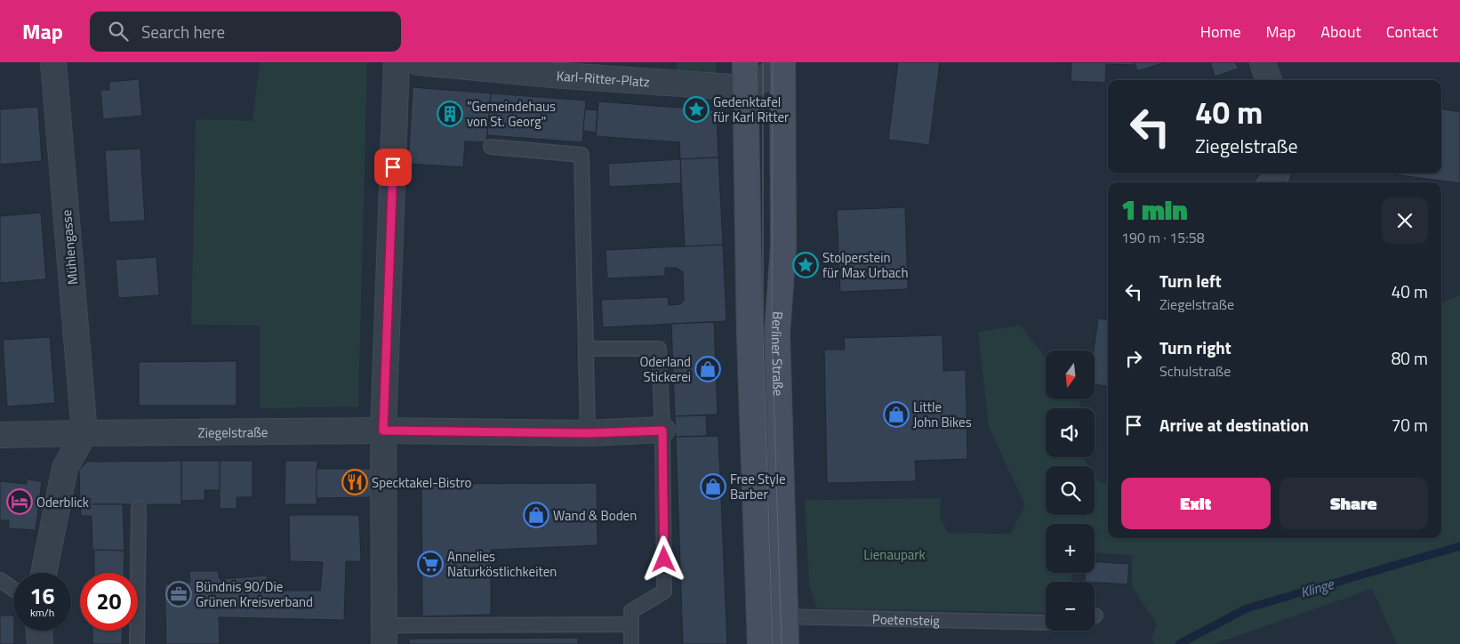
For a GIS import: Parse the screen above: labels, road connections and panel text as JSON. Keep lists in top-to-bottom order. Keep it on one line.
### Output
{"streets":{"street":["Karl-Ritter-Platz","Mühlengasse","Berliner Straße","Ziegelstraße"],"lane":["Poetensteig"]},"crossings":[["Karl-Ritter-Platz","Berliner Straße"],["Mühlengasse","Ziegelstraße"],["Berliner Straße","Poetensteig"]],"water":["Klinge"],"parks":["Lienaupark"],"places":{"place":["Gedenktafel für Karl Ritter","Stolperstein für Max Urbach"],"building":["\"Gemeindehaus von St. Georg\""],"shop":["Oderland Stickerei","Little John Bikes","Free Style Barber","Wand & Boden"],"restaurant":["Specktakel-Bistro"],"hotel":["Oderblick"],"supermarket":["Annelies Naturköstlichkeiten"],"office":["Bündnis 90/Die Grünen Kreisverband"]},"north":"bottom","page":{"header":"Map","search":"Search here","nav":["Home","Map","About","Contact"],"turn":["40 m","Ziegelstraße"],"heading":["1 min","190 m · 15:58"],"list":[{"name":"Turn left","note":"Ziegelstraße","value":"40 m"},{"name":"Turn right","note":"Schulstraße","value":"80 m"},{"name":"Arrive at destination","value":"70 m"}],"map_buttons":["+","−"],"buttons":["Exit","Share"],"speed":"16 km/h","limit":"20"}}
